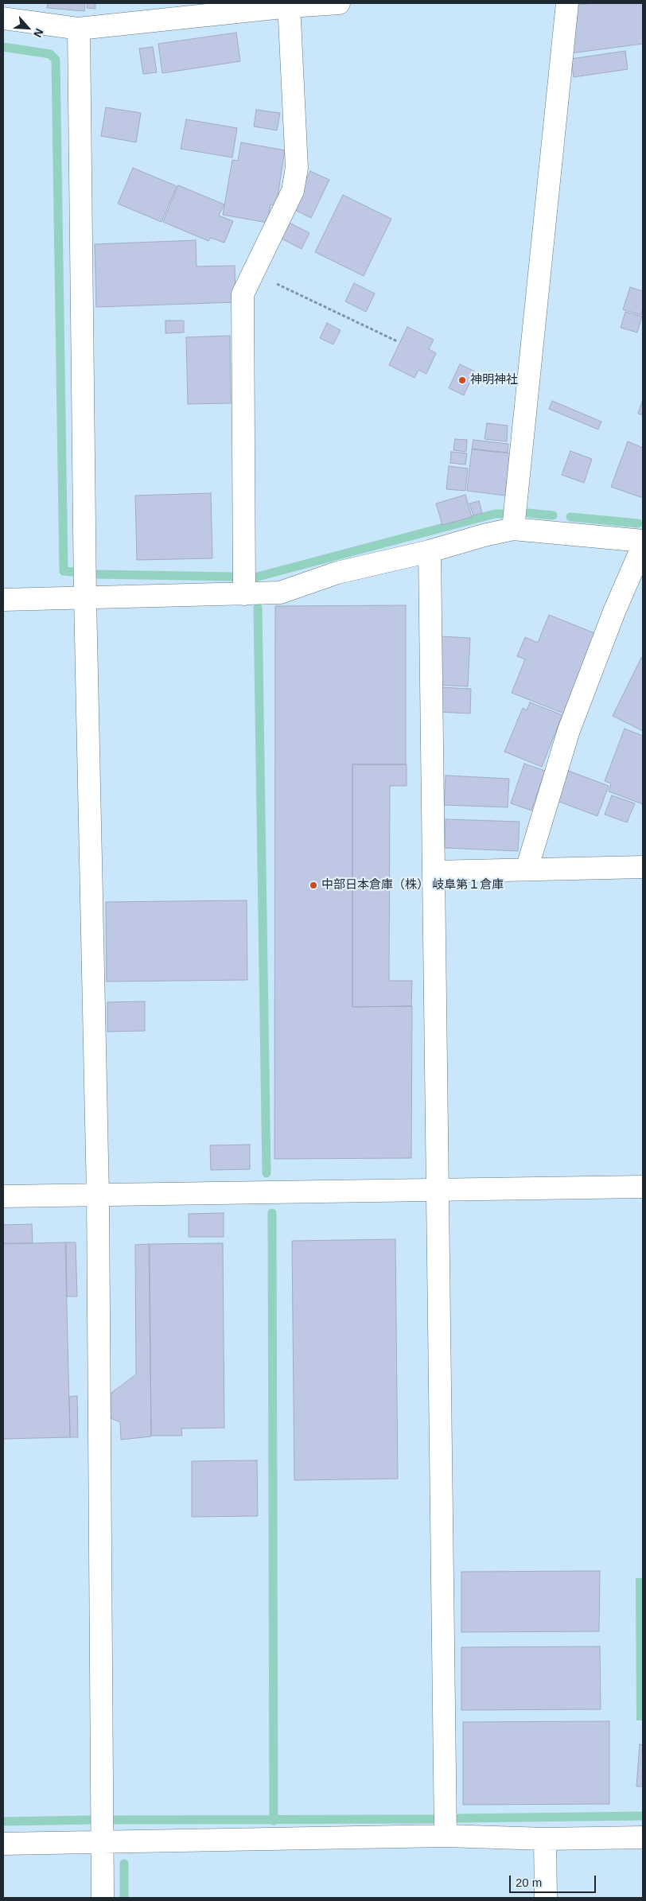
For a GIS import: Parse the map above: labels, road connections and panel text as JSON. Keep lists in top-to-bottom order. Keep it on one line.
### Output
{"places":["神明神社","中部日本倉庫（株） 岐阜第１倉庫"],"scale_bar":"20 m","north":"bottom right"}
